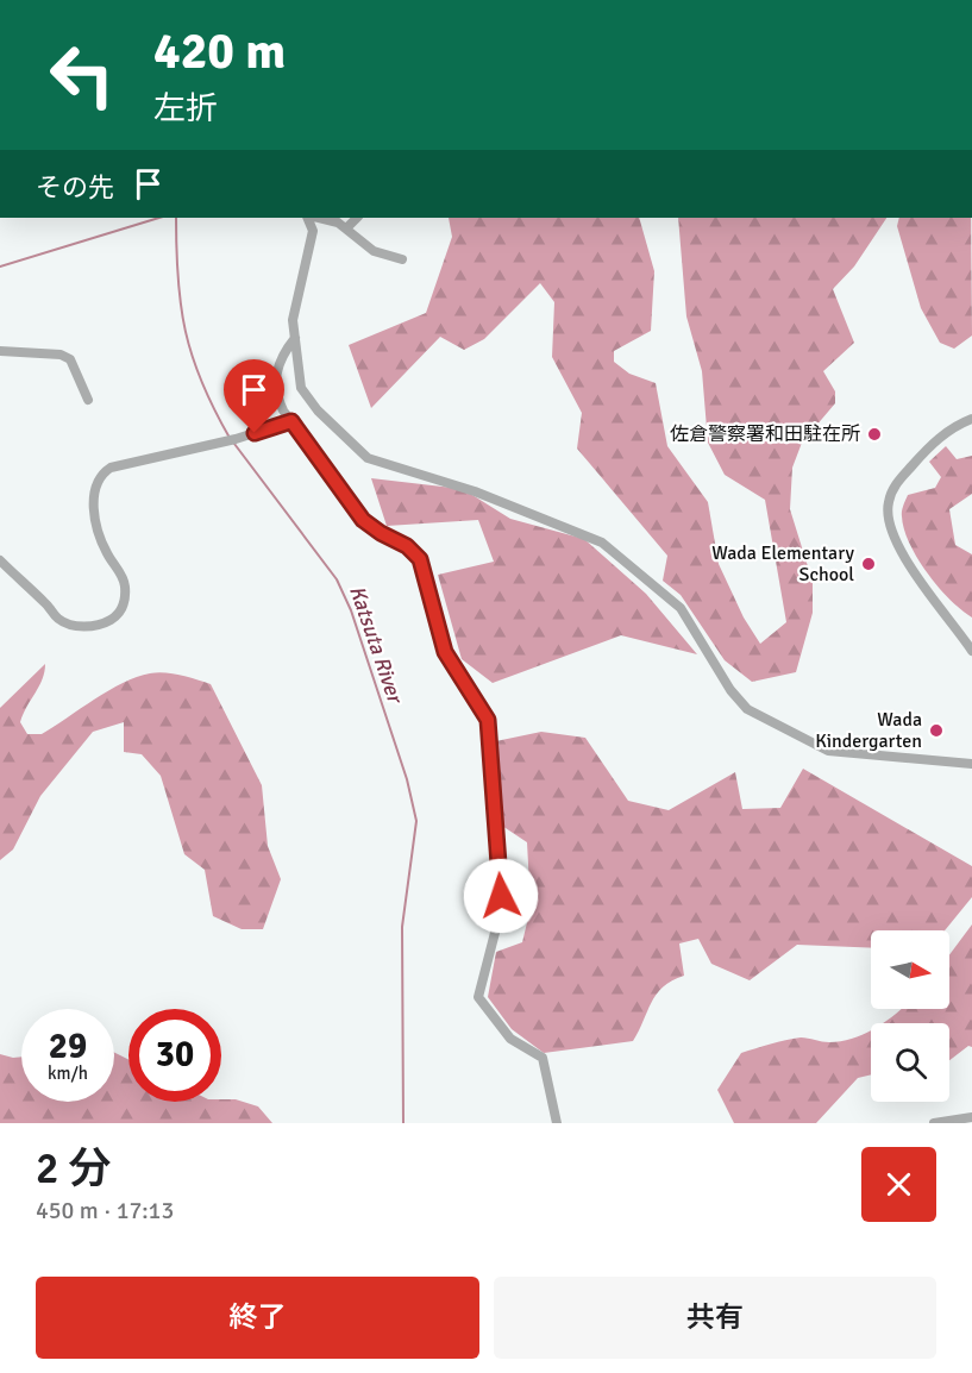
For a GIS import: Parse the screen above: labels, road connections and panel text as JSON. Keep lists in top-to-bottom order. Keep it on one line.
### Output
{"water":["Katsuta River"],"places":["佐倉警察署和田駐在所","Wada Elementary School","Wada Kindergarten"],"north":"right","page":{"turn":["420 m","左折"],"then":"その先","speed":"29 km/h","limit":"30","heading":["2 分","450 m · 17:13"],"buttons":["終了","共有"]}}
